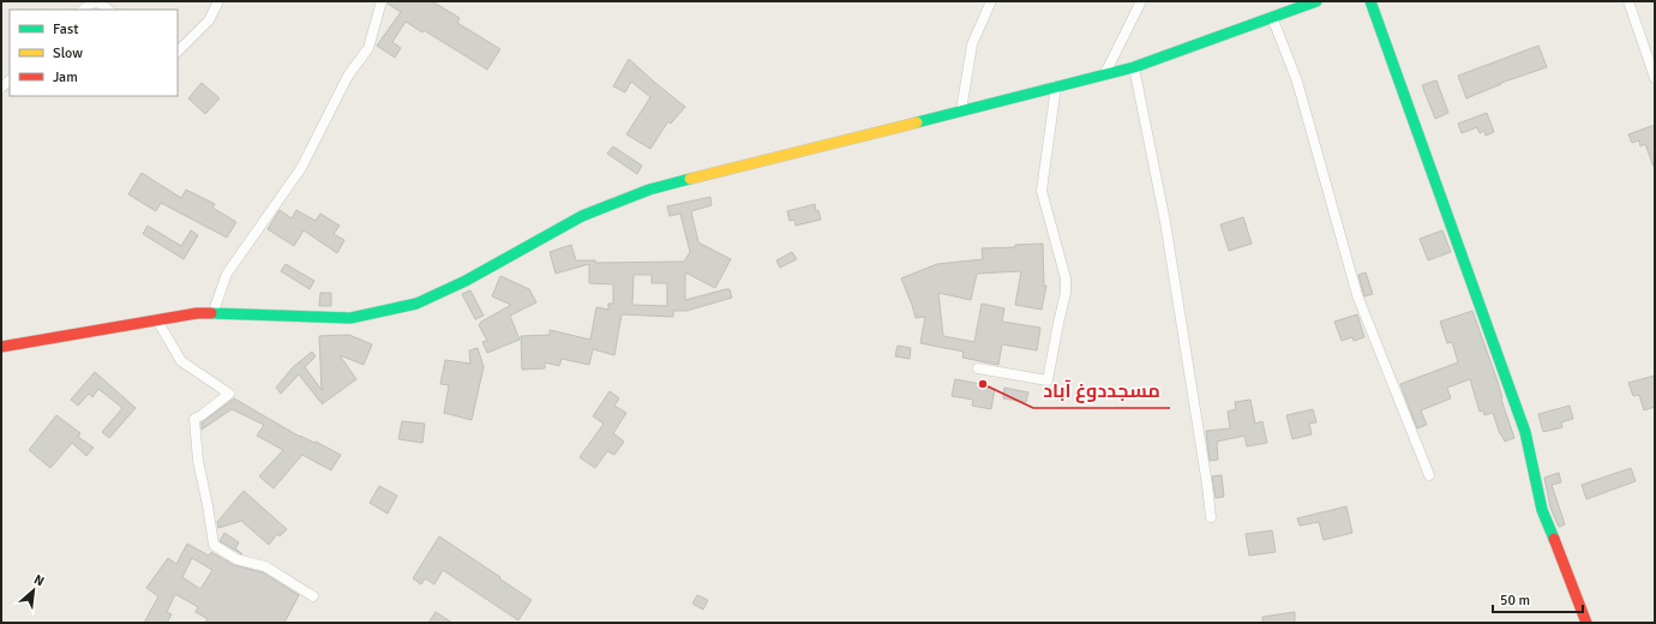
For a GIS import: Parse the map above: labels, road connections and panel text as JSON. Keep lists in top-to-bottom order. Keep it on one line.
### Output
{"places":["مسجددوغ آباد"],"legend":["Fast","Slow","Jam"],"scale_bar":"50 m","north":"top right"}
